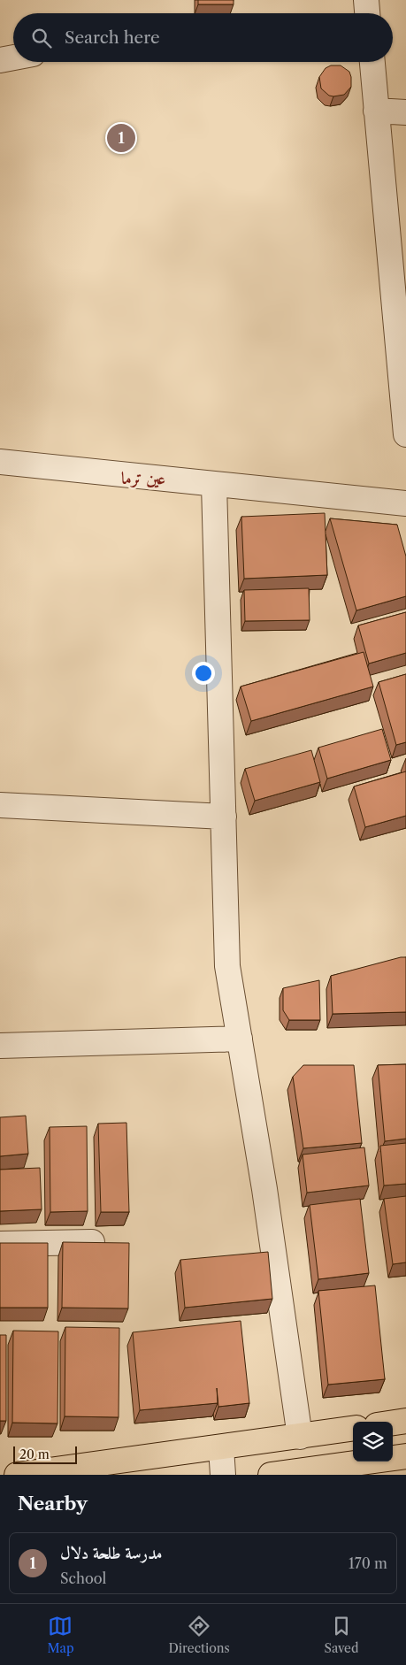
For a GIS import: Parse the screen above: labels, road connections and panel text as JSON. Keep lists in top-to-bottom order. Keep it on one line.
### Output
{"districts":["عين ترما"],"scale_bar":"20 m","page":{"search":"Search here","pins":"1","scale":"20 m","heading":"Nearby","list":[{"mark":"1","name":"مدرسة طلحة دلال","note":"School","value":"170 m"}],"nav":["Map","Directions","Saved"]}}
